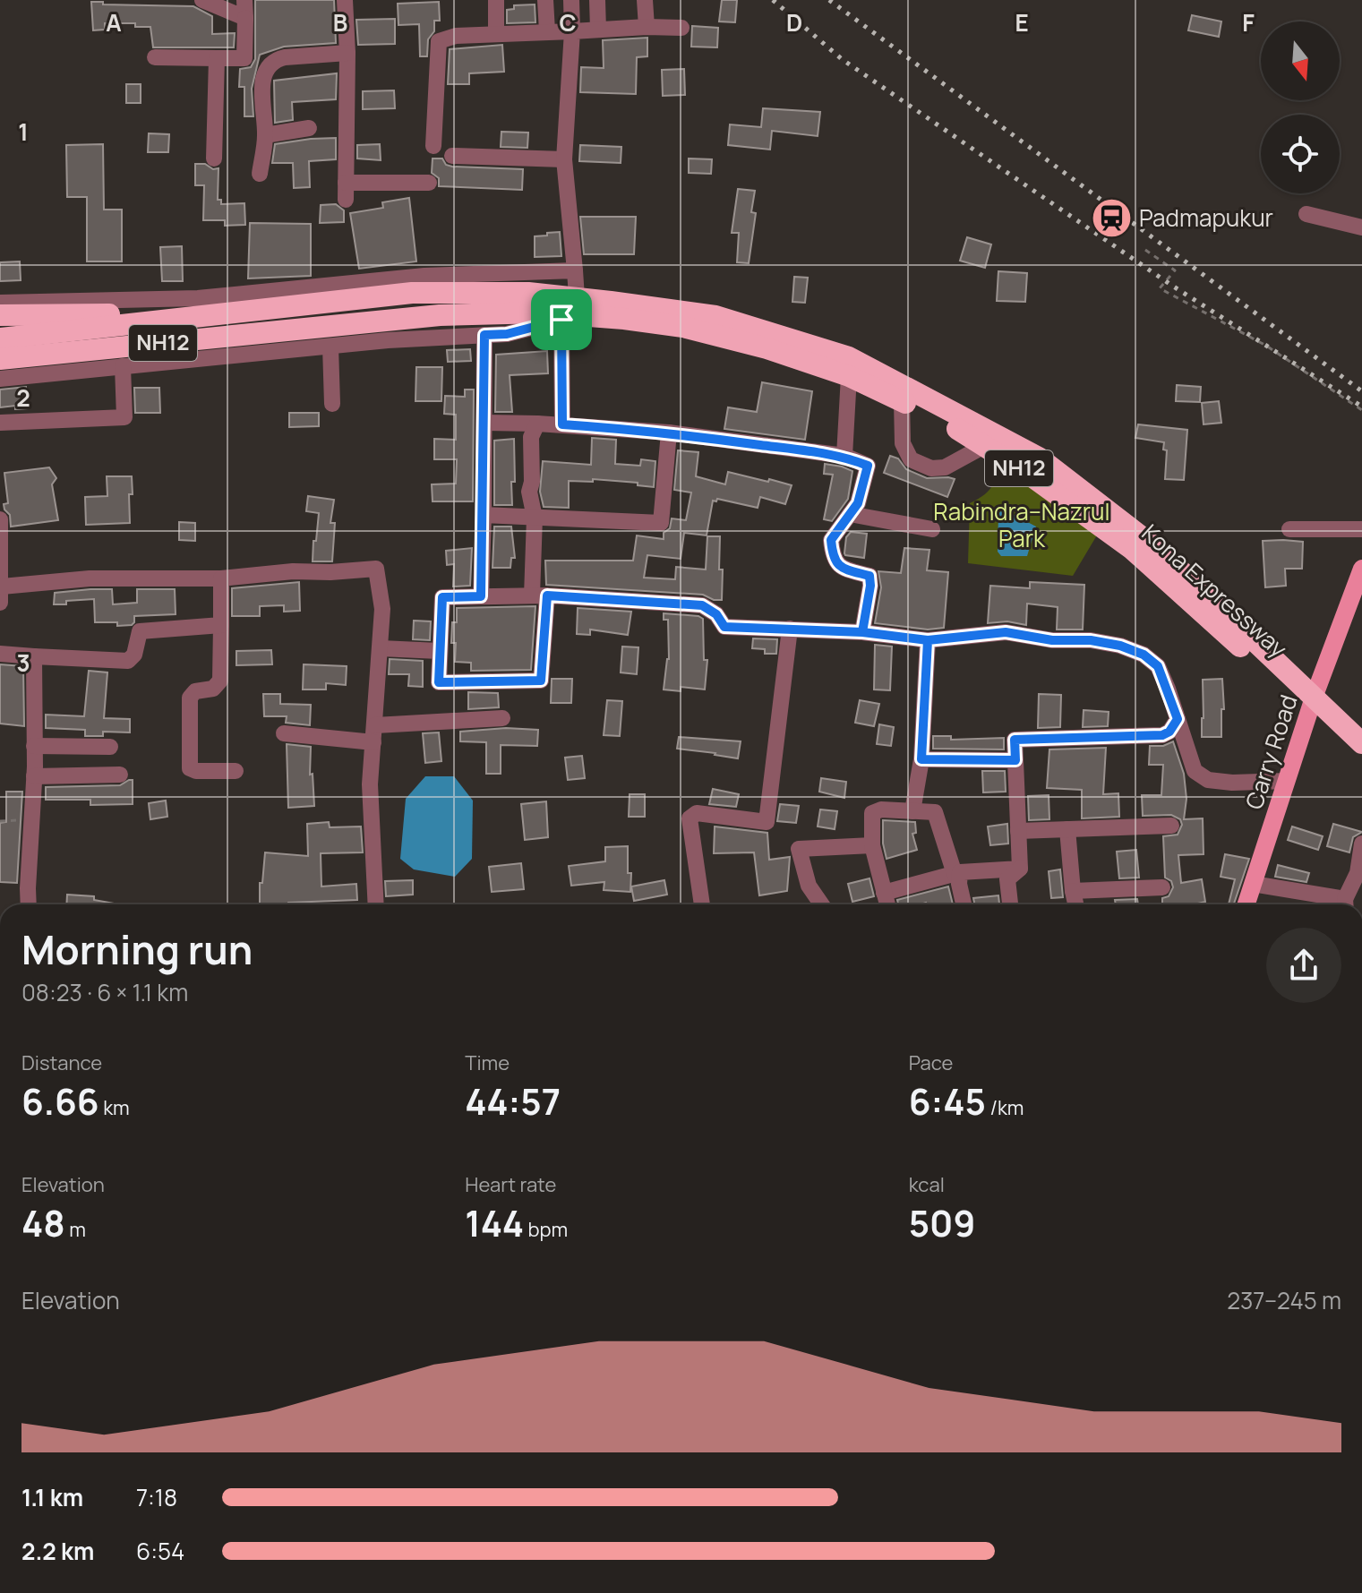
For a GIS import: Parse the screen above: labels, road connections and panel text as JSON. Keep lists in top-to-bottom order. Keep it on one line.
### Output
{"streets":{"highway":["NH12","Kona Expressway"],"main road":["Carry Road"]},"crossings":[["NH12","Kona Expressway"],["Kona Expressway","Carry Road"]],"parks":["Rabindra–Nazrul Park"],"places":{"station":["Padmapukur"]},"north":"bottom","page":{"heading":["Morning run","08:23 · 6 × 1.1 km"],"stats":[["Distance","6.66 km"],["Time","44:57"],["Pace","6:45 /km"],["Elevation","48 m"],["Heart rate","144 bpm"],["kcal","509"]],"chart":["Elevation","237–245 m"],"list":[{"name":"1.1 km","note":"7:18"},{"name":"2.2 km","note":"6:54"}]},"grid":{"columns":["A","B","C","D","E","F"],"rows":["1","2","3"]}}
